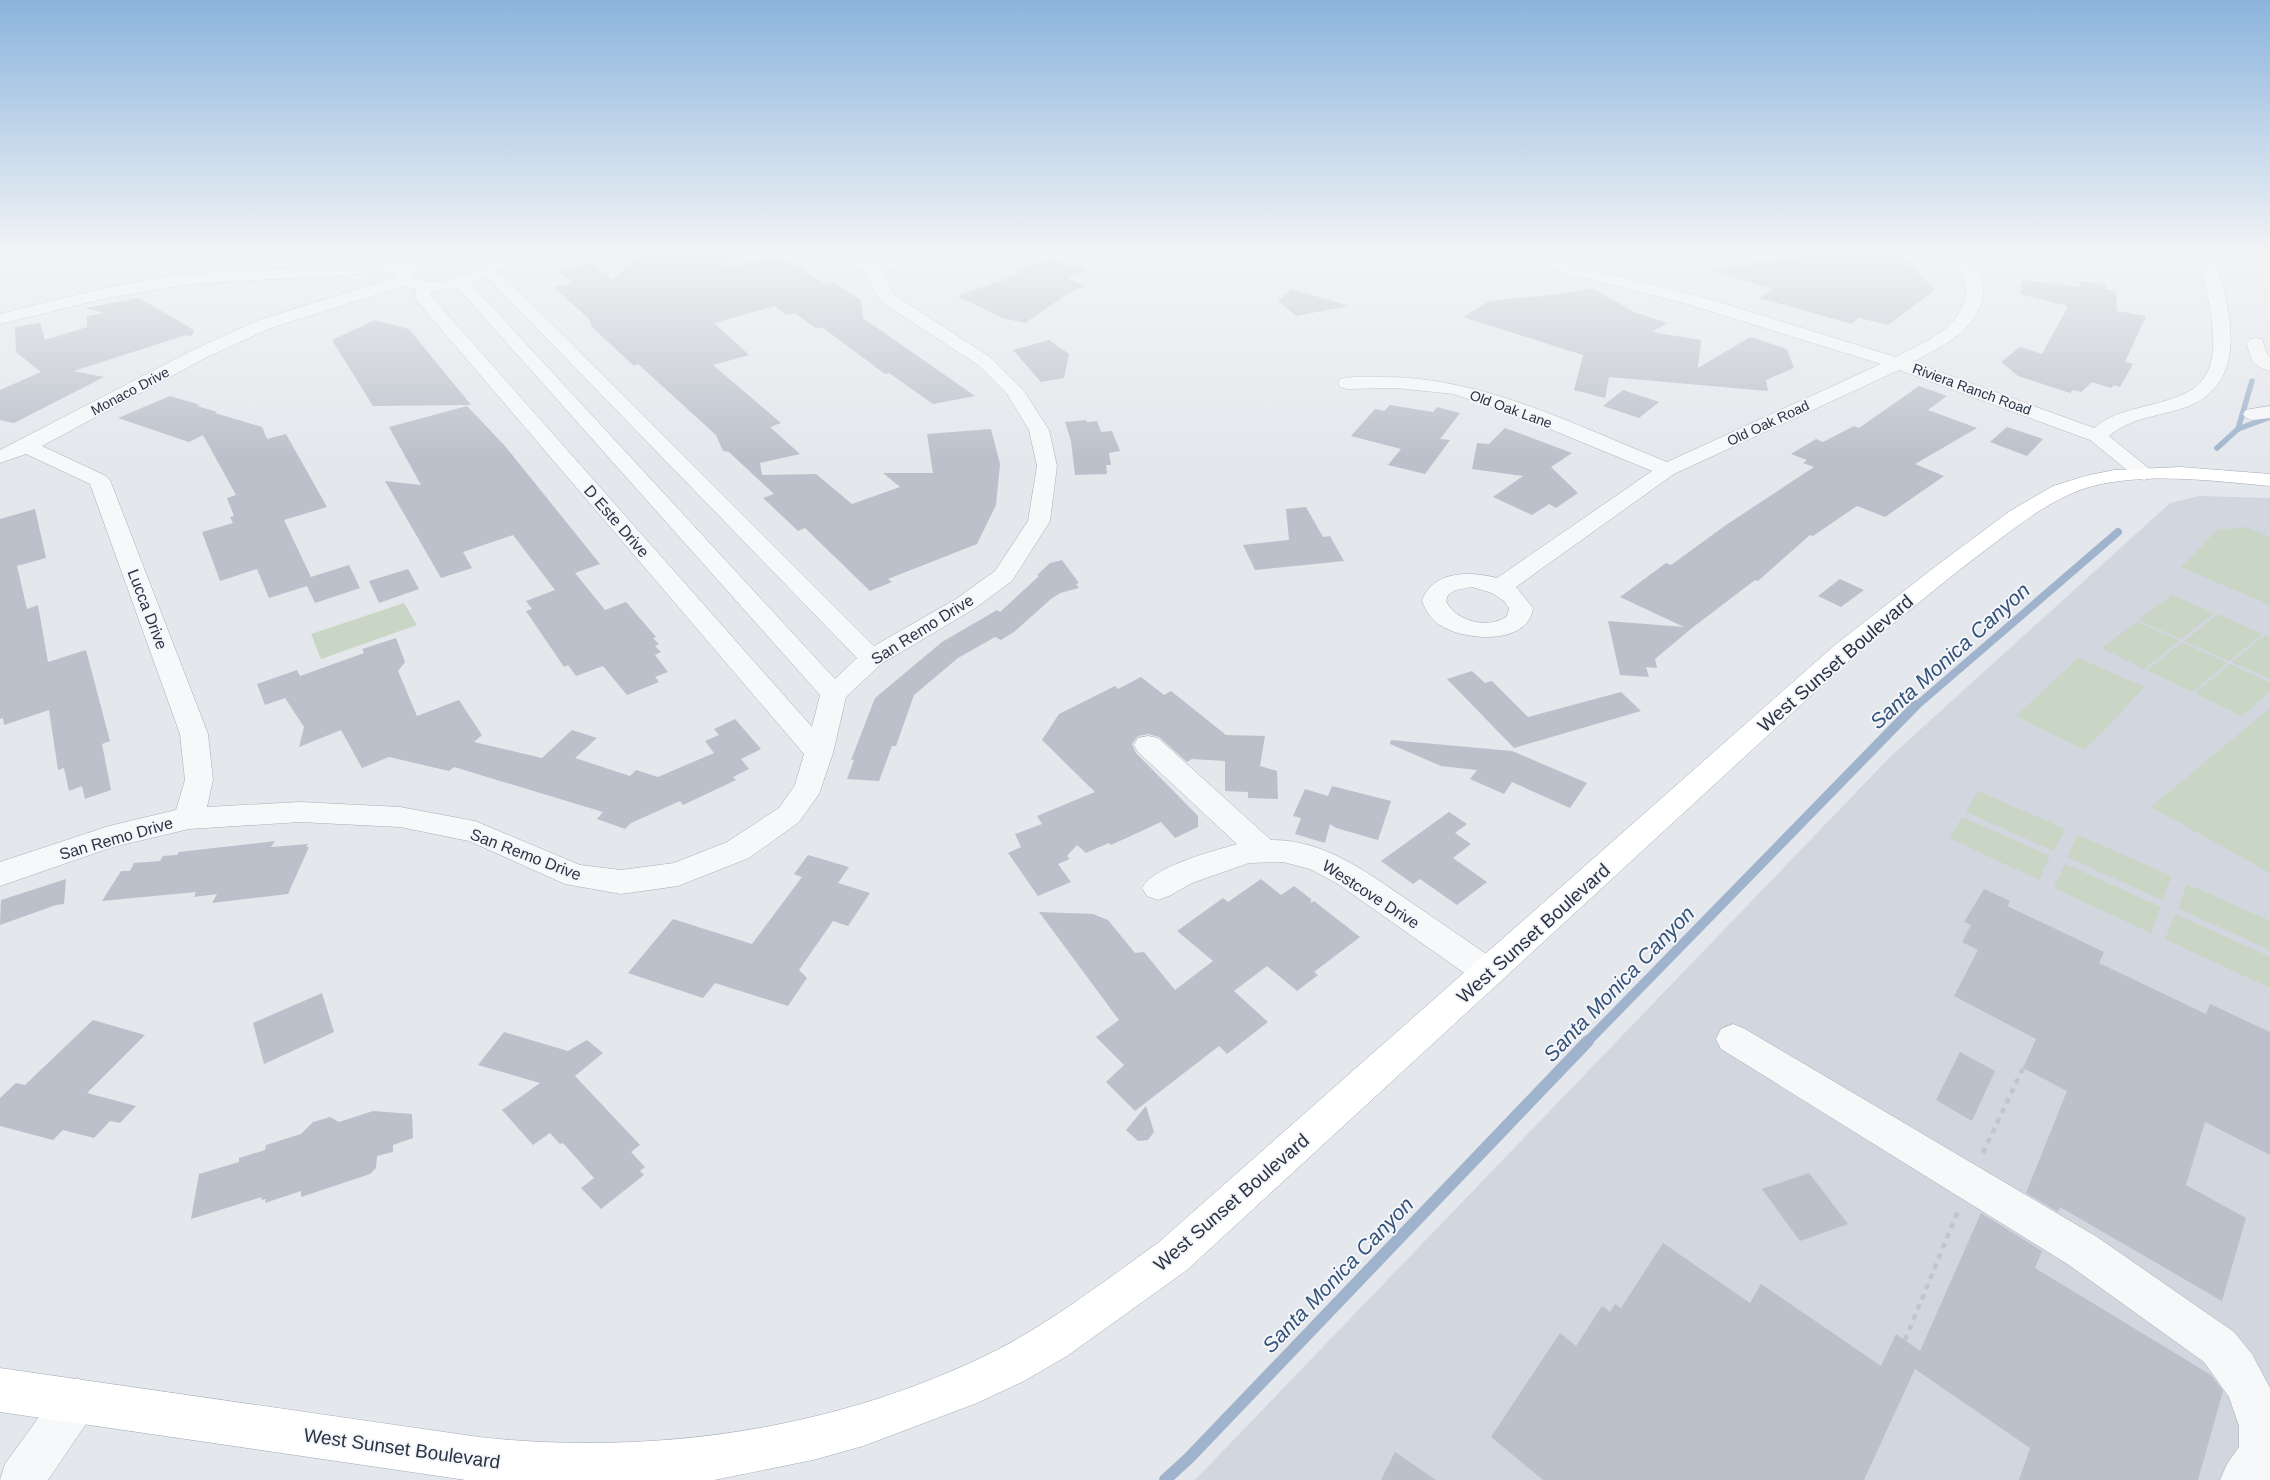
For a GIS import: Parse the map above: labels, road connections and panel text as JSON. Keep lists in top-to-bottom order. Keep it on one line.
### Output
{"streets":{"main road":["West Sunset Boulevard"],"street":["Riviera Ranch Road","Monaco Drive","Old Oak Lane","Old Oak Road","D Este Drive","Lucca Drive","San Remo Drive","Westcove Drive"]},"crossings":[["Riviera Ranch Road","Old Oak Road"],["Riviera Ranch Road","West Sunset Boulevard"],["Monaco Drive","Lucca Drive"],["Old Oak Lane","Old Oak Road"],["D Este Drive","San Remo Drive"],["Lucca Drive","San Remo Drive"],["West Sunset Boulevard","Westcove Drive"]],"water":["Santa Monica Canyon"]}
